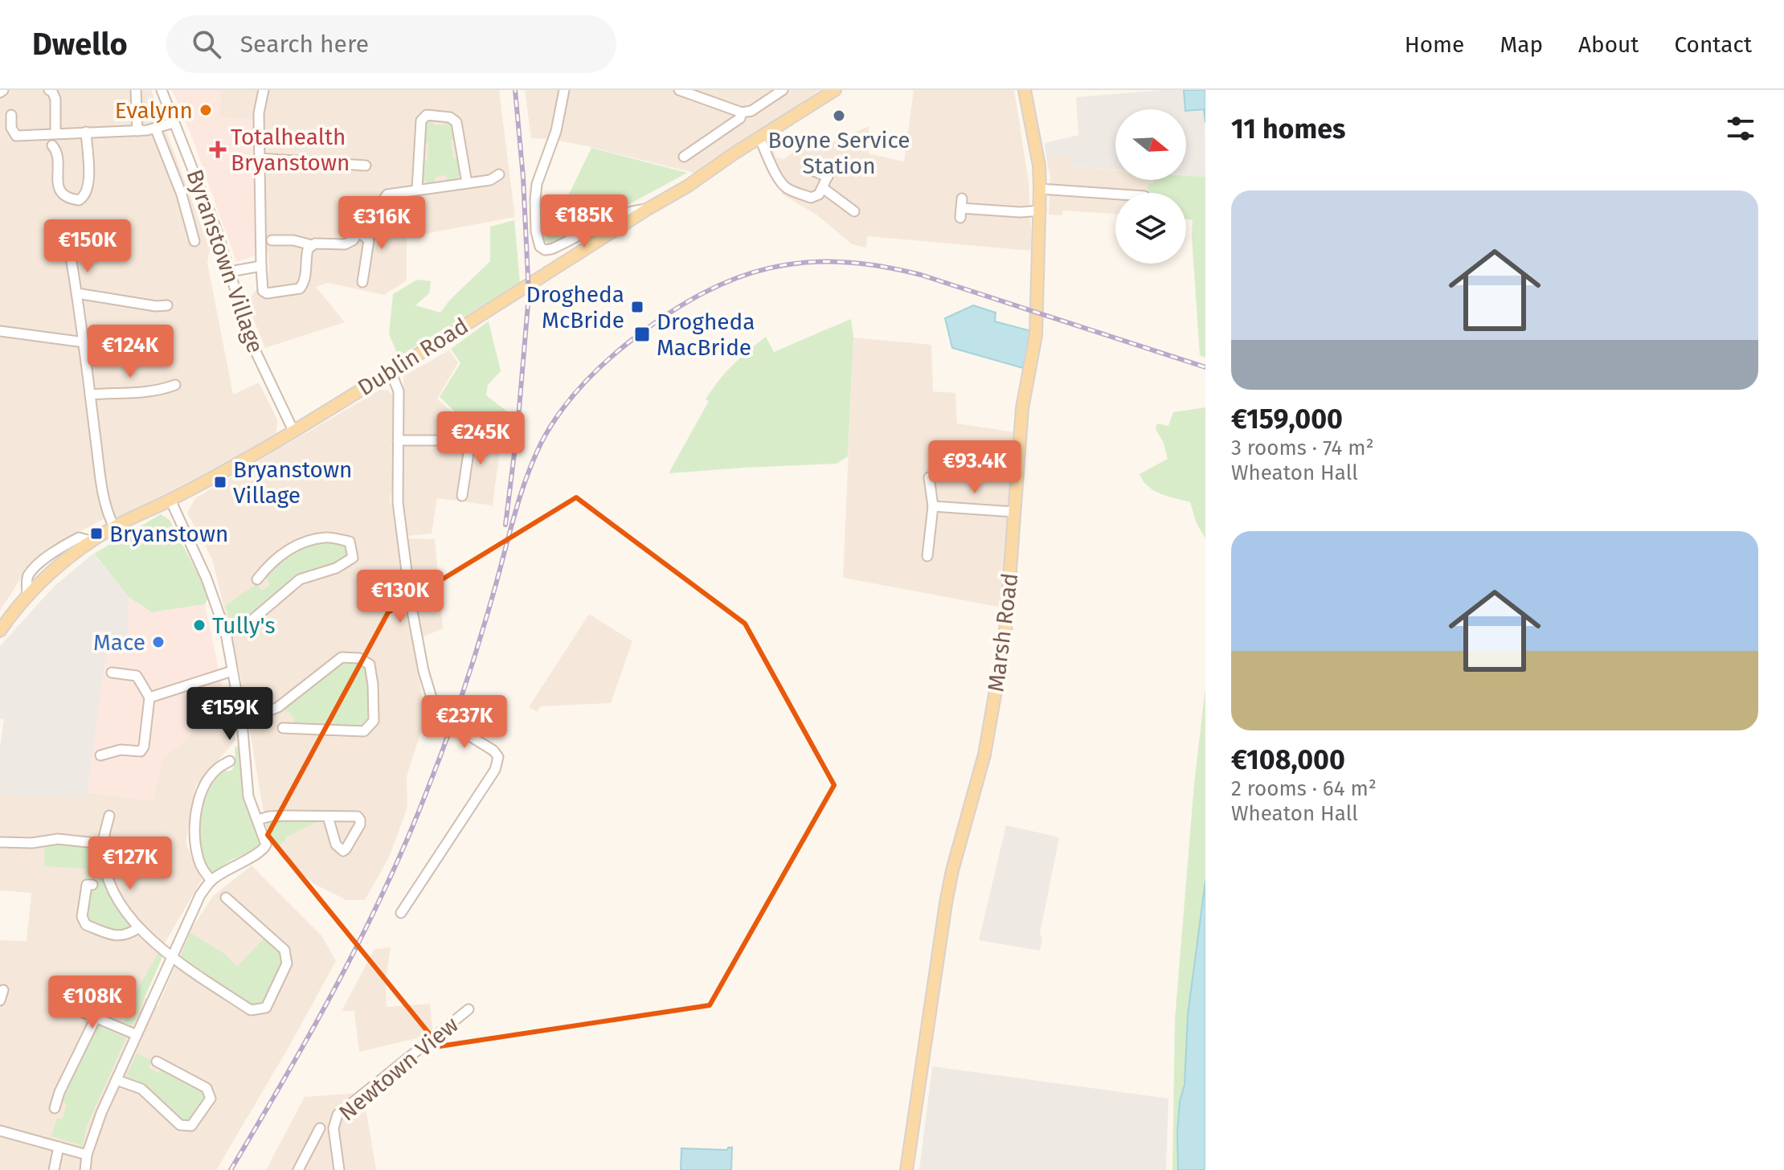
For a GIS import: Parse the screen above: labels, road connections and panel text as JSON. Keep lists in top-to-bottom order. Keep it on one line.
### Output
{"streets":{"main road":["Dublin Road","Marsh Road"],"street":["Byranstown Village","Newtown View"]},"crossings":[["Byranstown Village","Dublin Road"]],"places":{"other":["Evalynn","Boyne Service Station","Tully's","Mace"],"health":["Totalhealth Bryanstown"],"transit":["Drogheda McBride","Drogheda MacBride","Bryanstown Village","Bryanstown"]},"north":"right","page":{"header":"Dwello","search":"Search here","nav":["Home","Map","About","Contact"],"heading":"11 homes","list":[{"name":"€159,000","note":"3 rooms · 74 m² · Wheaton Hall"},{"name":"€108,000","note":"2 rooms · 64 m² · Wheaton Hall"}],"price":["€185K","€316K","€150K","€124K","€245K","€93.4K","€130K","€159K","€237K","€127K","€108K"]}}
